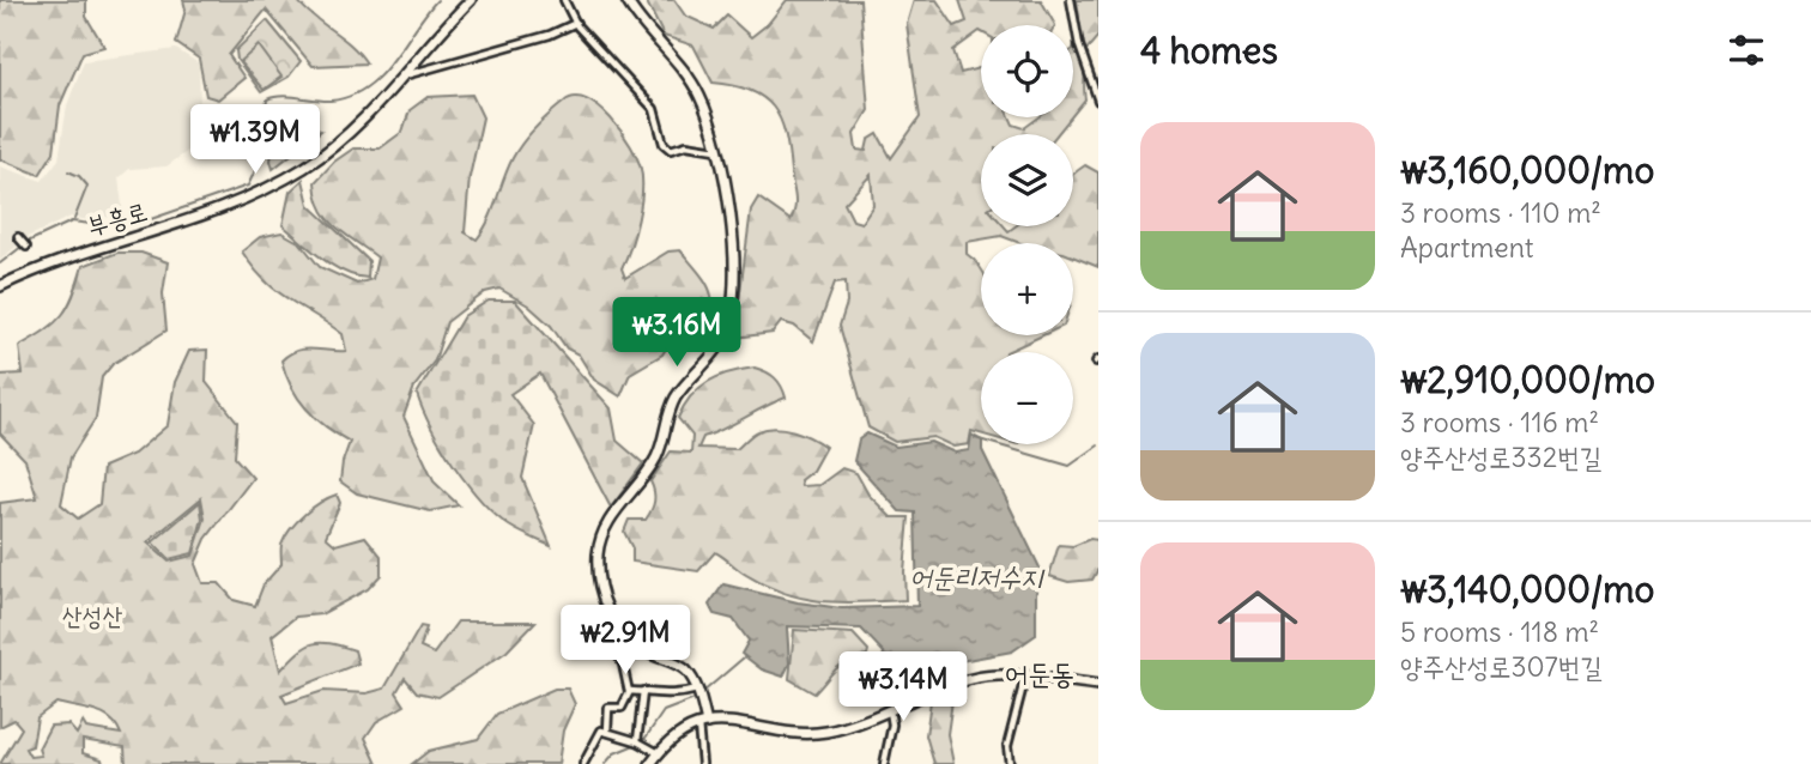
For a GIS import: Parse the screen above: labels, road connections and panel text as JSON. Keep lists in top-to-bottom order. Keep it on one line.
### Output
{"streets":{"street":["부흥로"]},"districts":["어둔동"],"water":["어둔리저수지"],"parks":["산성산"],"page":{"heading":"4 homes","map_buttons":["+","−"],"list":[{"name":"₩3,160,000/mo","note":"3 rooms · 110 m² · Apartment"},{"name":"₩2,910,000/mo","note":"3 rooms · 116 m² · 양주산성로332번길"},{"name":"₩3,140,000/mo","note":"5 rooms · 118 m² · 양주산성로307번길"}],"price":["₩1.39M","₩3.16M","₩2.91M","₩3.14M"]}}
